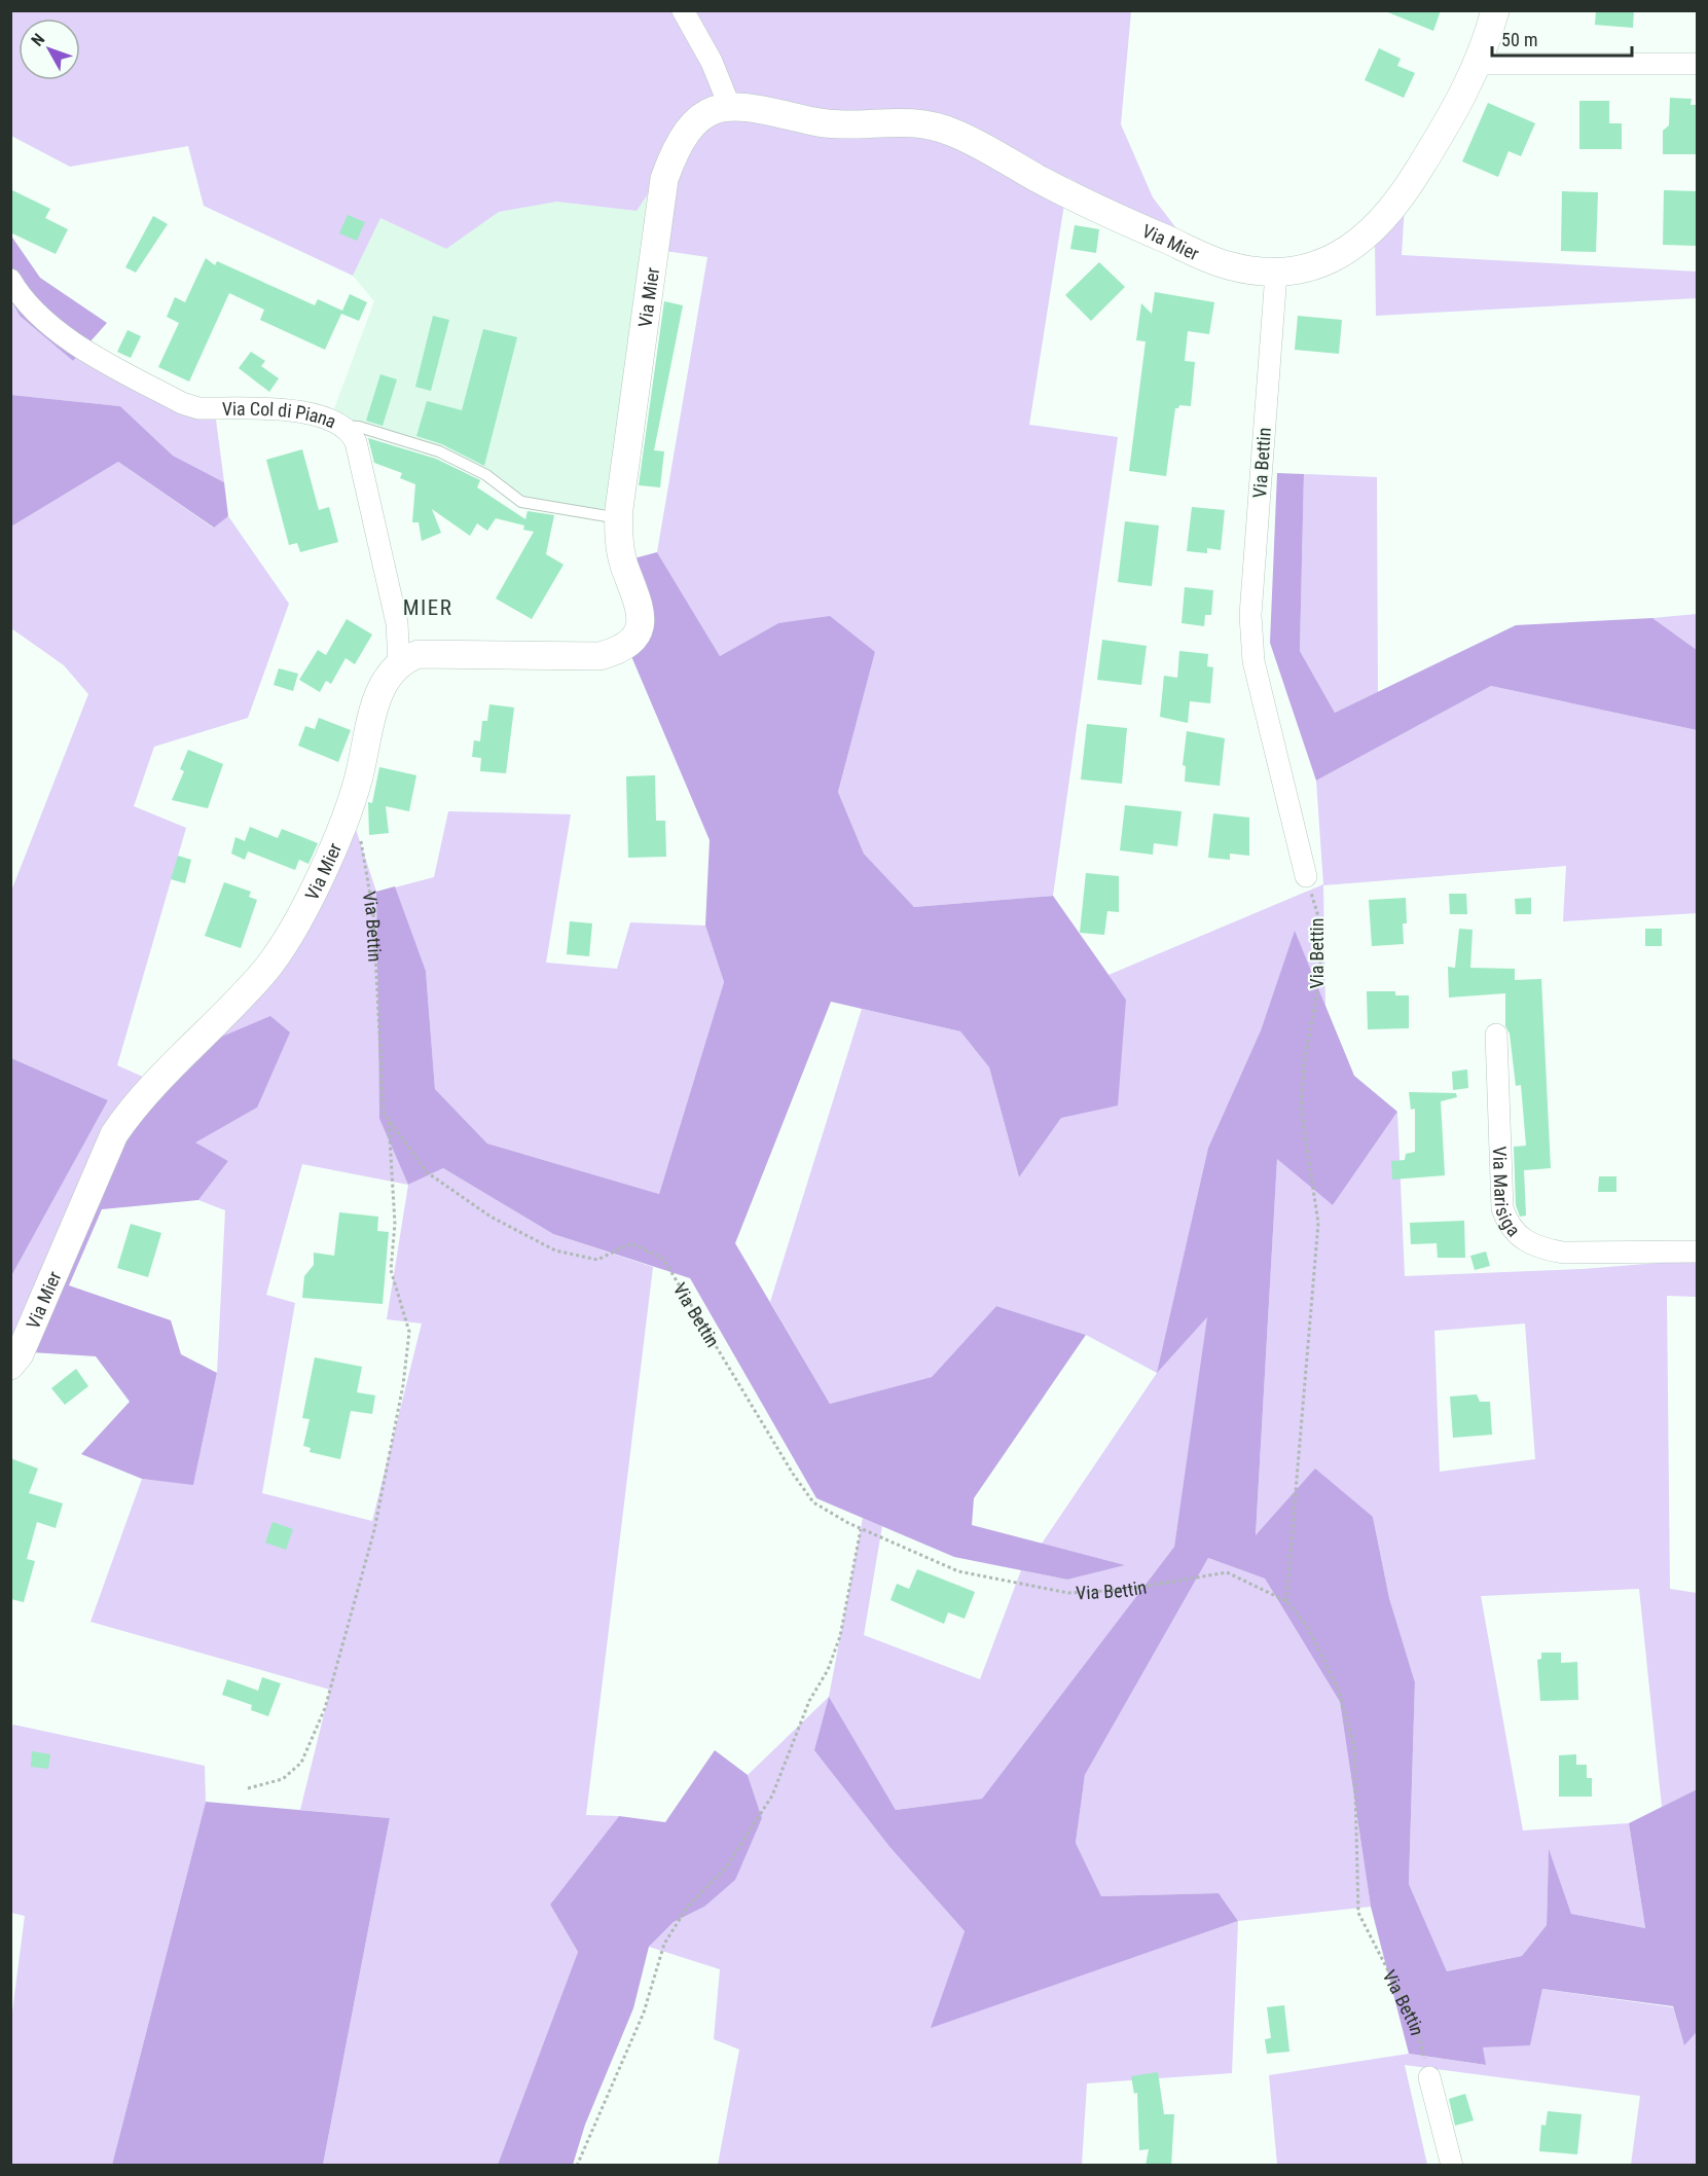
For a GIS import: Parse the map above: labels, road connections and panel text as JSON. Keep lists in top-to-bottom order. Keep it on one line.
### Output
{"streets":{"street":["Via Mier","Via Col di Piana","Via Bettin","Via Marisiga"]},"crossings":[["Via Mier","Via Col di Piana"],["Via Mier","Via Bettin"]],"districts":["MIER"],"scale_bar":"50 m","north":"top left"}
